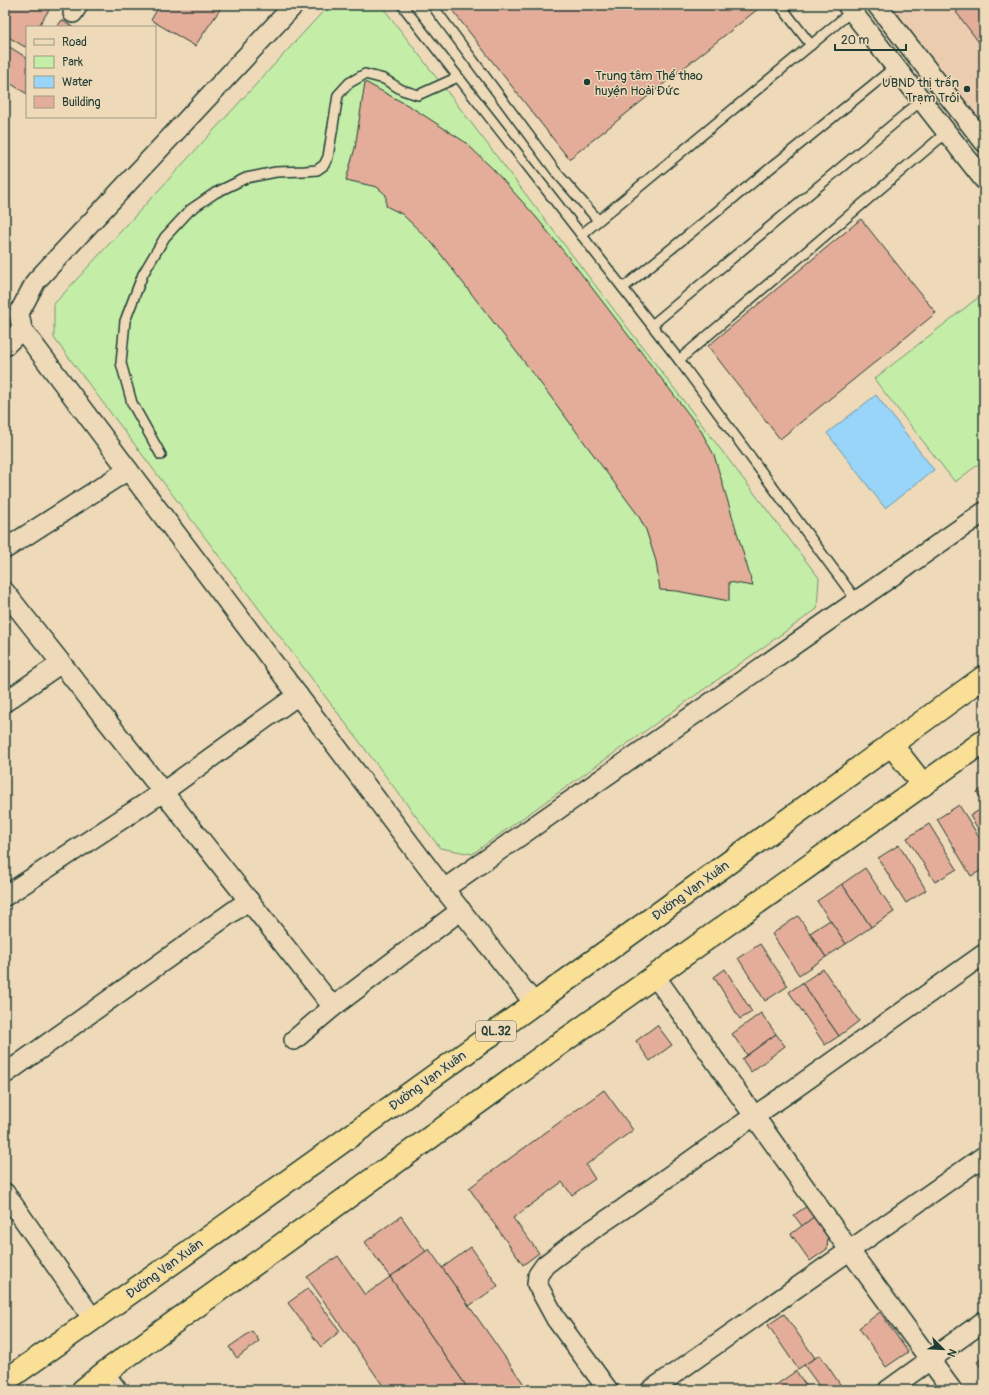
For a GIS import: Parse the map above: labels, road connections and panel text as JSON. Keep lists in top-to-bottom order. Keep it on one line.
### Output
{"streets":{"highway":["Đường Vạn Xuân","QL.32"]},"places":["Trung tâm Thể thao huyện Hoài Đức","UBND thị trấn Trạm Trôi"],"legend":["Road","Park","Water","Building"],"scale_bar":"20 m","north":"bottom right"}
